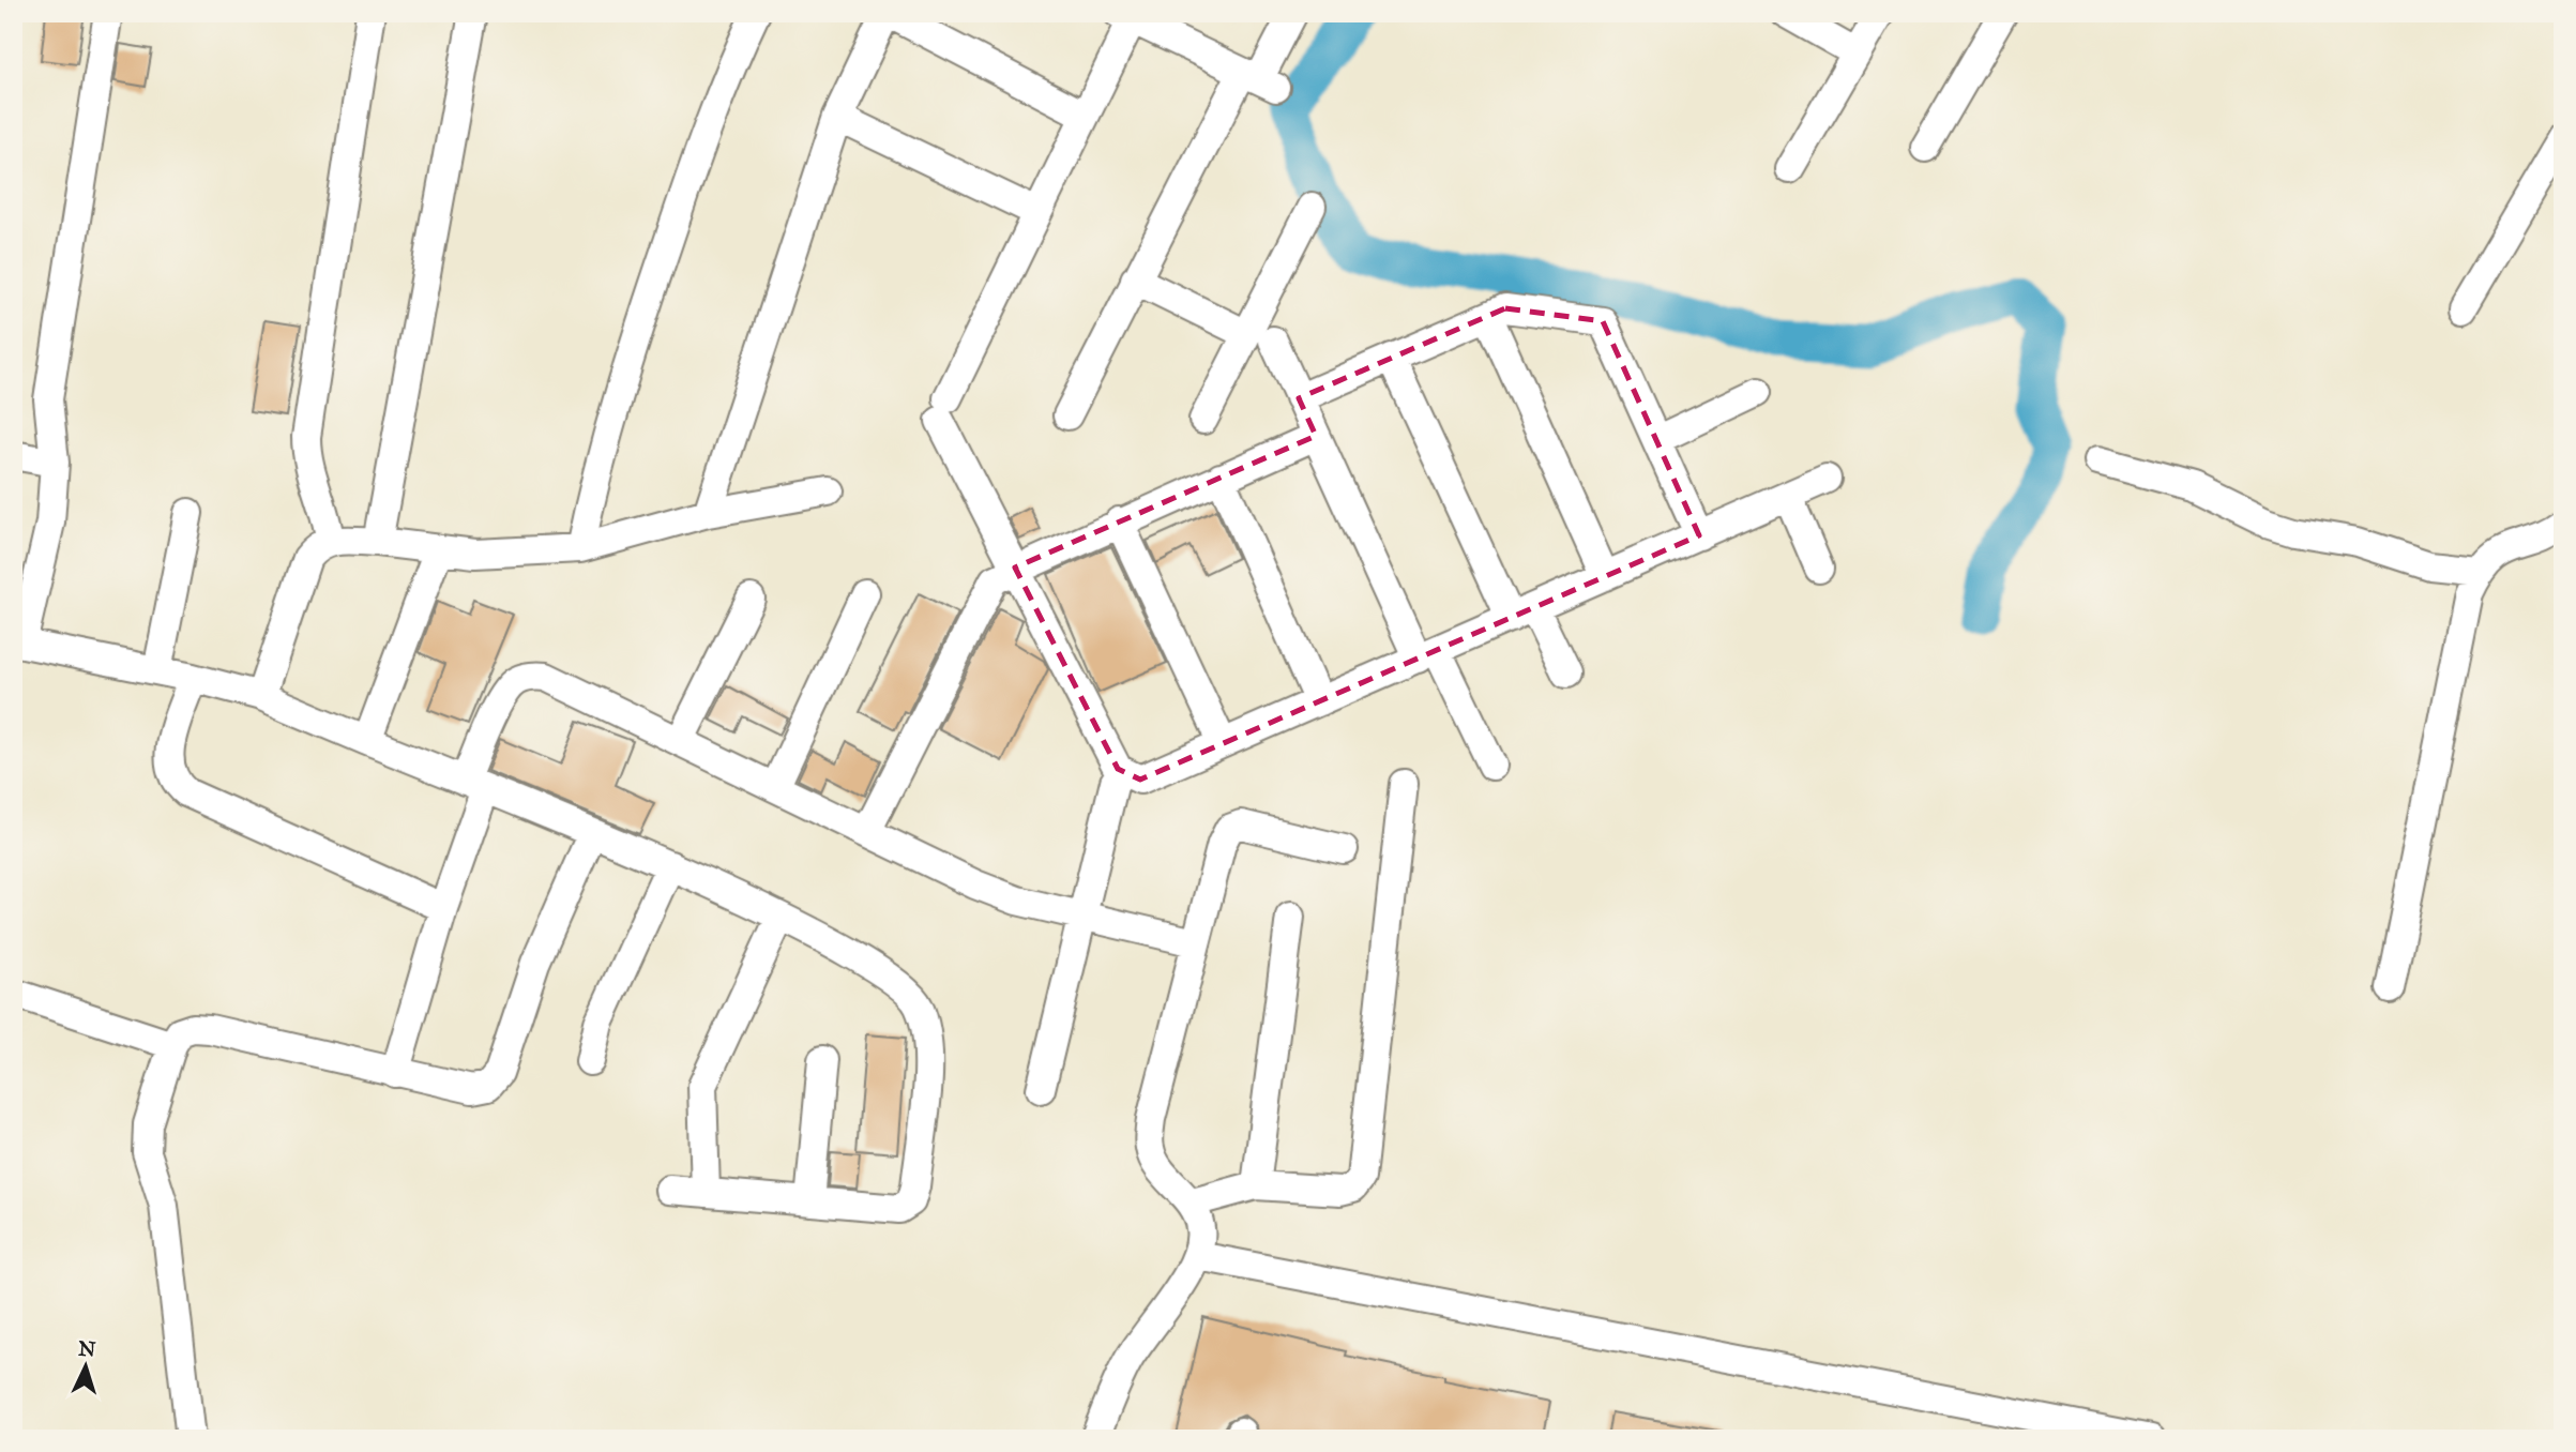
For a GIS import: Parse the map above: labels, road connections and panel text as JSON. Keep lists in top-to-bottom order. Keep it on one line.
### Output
{"north":"top"}
